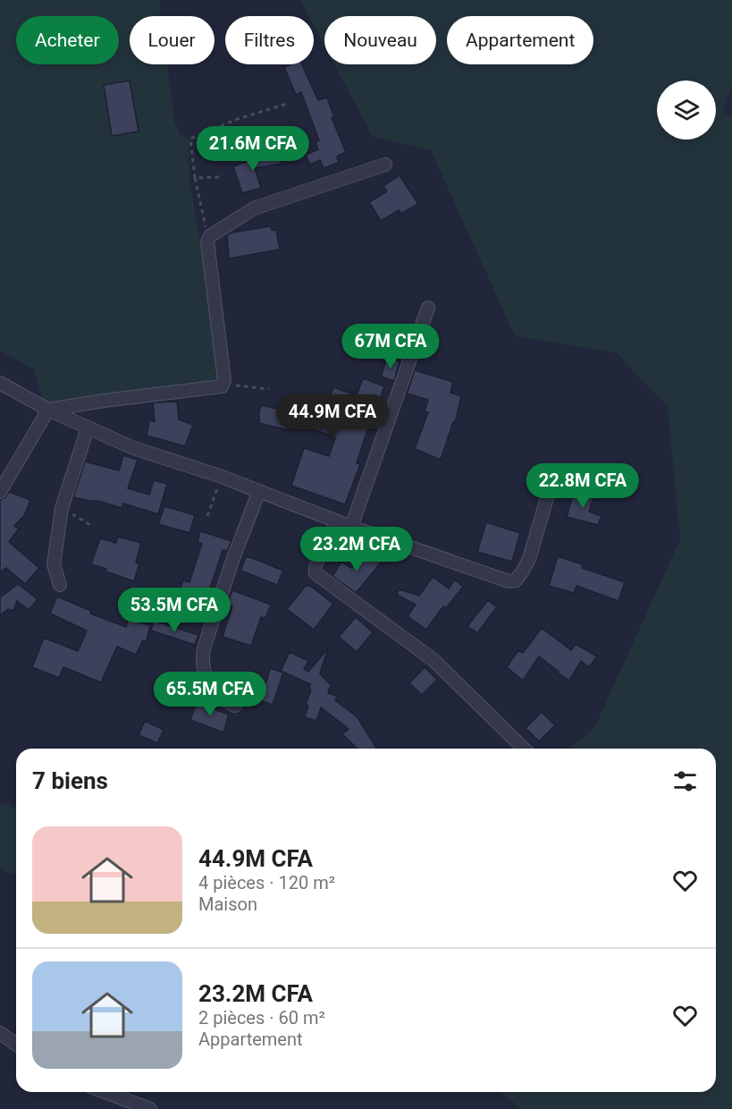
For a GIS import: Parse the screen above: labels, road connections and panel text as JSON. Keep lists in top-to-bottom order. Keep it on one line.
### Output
{"page":{"chip":["Acheter","Louer","Filtres","Nouveau","Appartement"],"price":["21.6M CFA","67M CFA","44.9M CFA","22.8M CFA","23.2M CFA","53.5M CFA","65.5M CFA"],"heading":"7 biens","list":[{"name":"44.9M CFA","note":"4 pièces · 120 m² · Maison"},{"name":"23.2M CFA","note":"2 pièces · 60 m² · Appartement"}]}}
